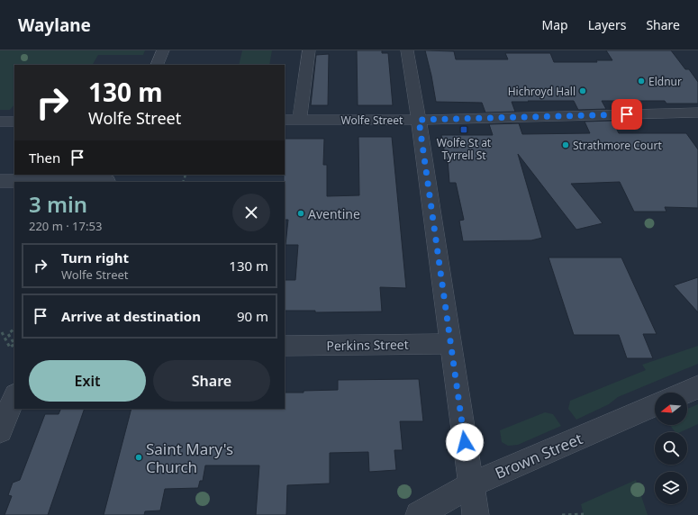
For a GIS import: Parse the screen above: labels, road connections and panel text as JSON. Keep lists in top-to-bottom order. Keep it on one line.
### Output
{"streets":{"street":["Wolfe Street","Perkins Street","Brown Street"]},"places":{"other":["Eldnur","Hichroyd Hall","Strathmore Court","Aventine","Saint Mary's Church"],"transit":["Wolfe St at Tyrrell St"]},"north":"left","page":{"header":"Waylane","nav":["Map","Layers","Share"],"turn":["130 m","Wolfe Street"],"then":"Then","heading":["3 min","220 m · 17:53"],"list":[{"name":"Turn right","note":"Wolfe Street","value":"130 m"},{"name":"Arrive at destination","value":"90 m"}],"buttons":["Exit","Share"]}}
